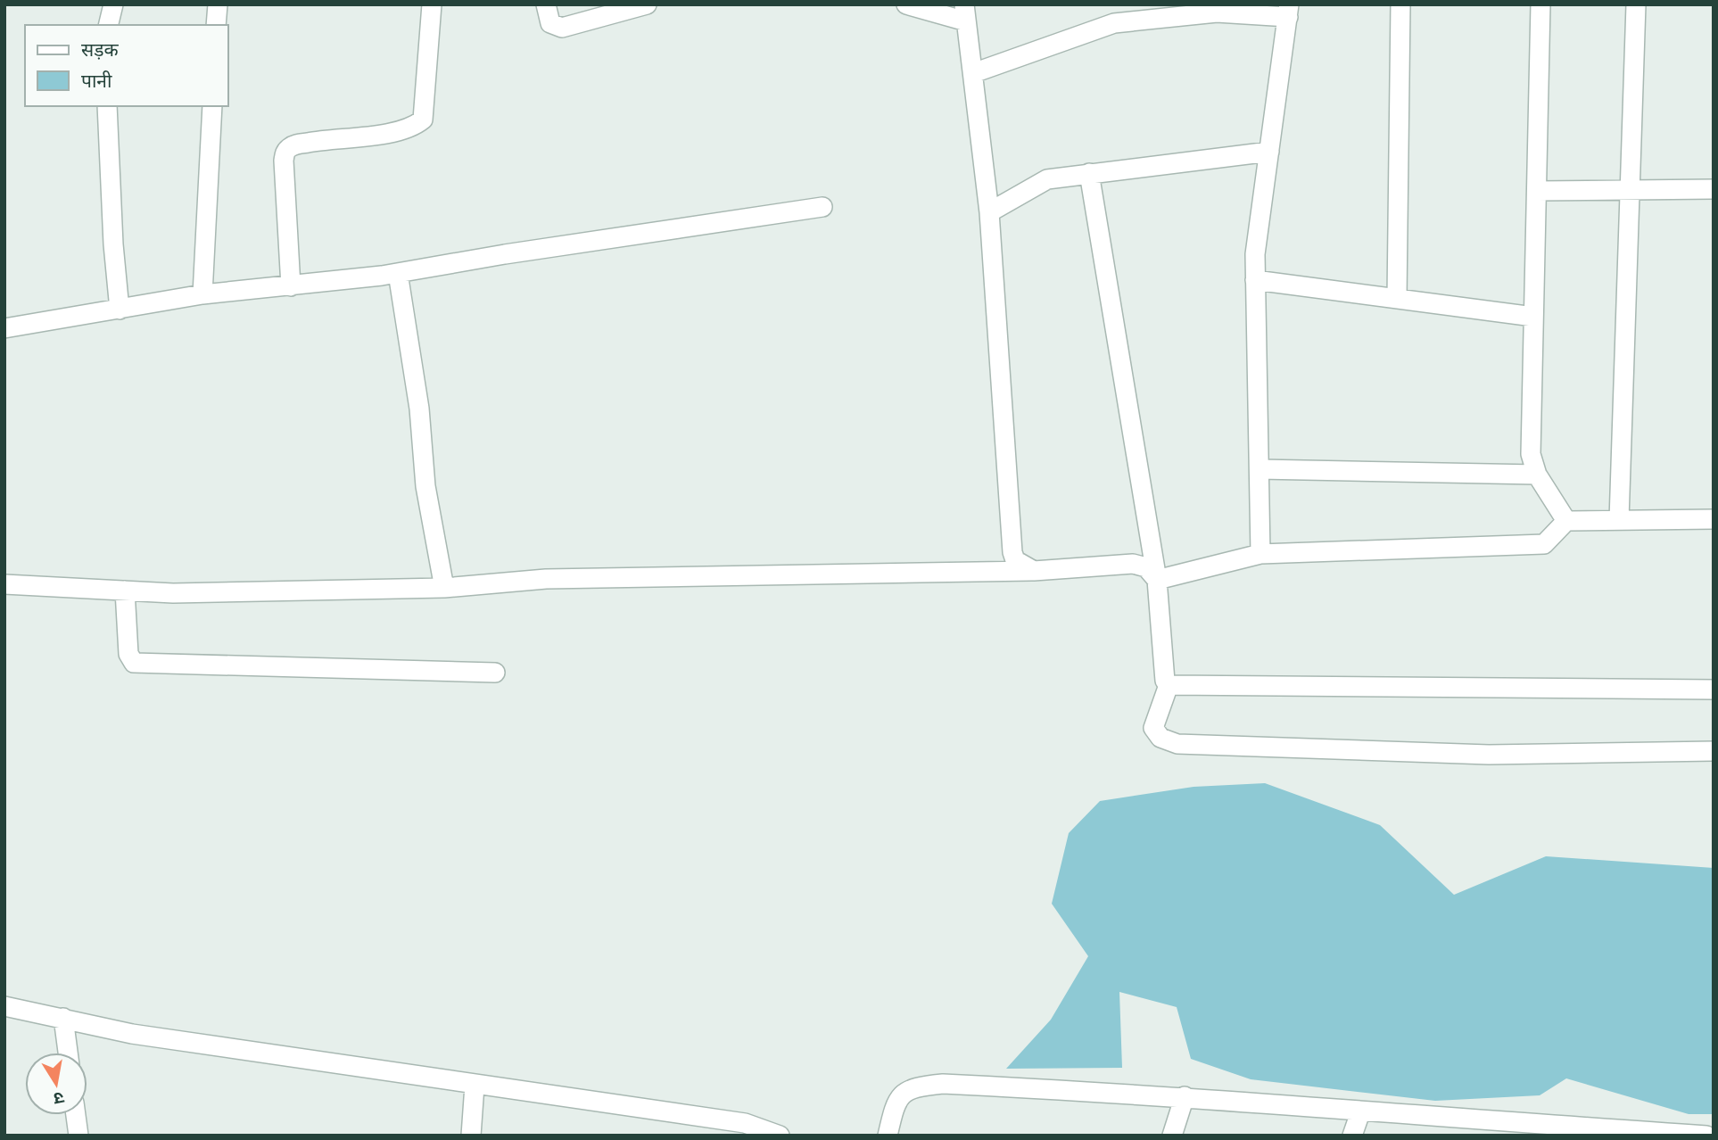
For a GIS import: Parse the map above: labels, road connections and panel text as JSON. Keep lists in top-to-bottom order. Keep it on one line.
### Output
{"legend":["सड़क","पानी"],"north":"bottom"}
